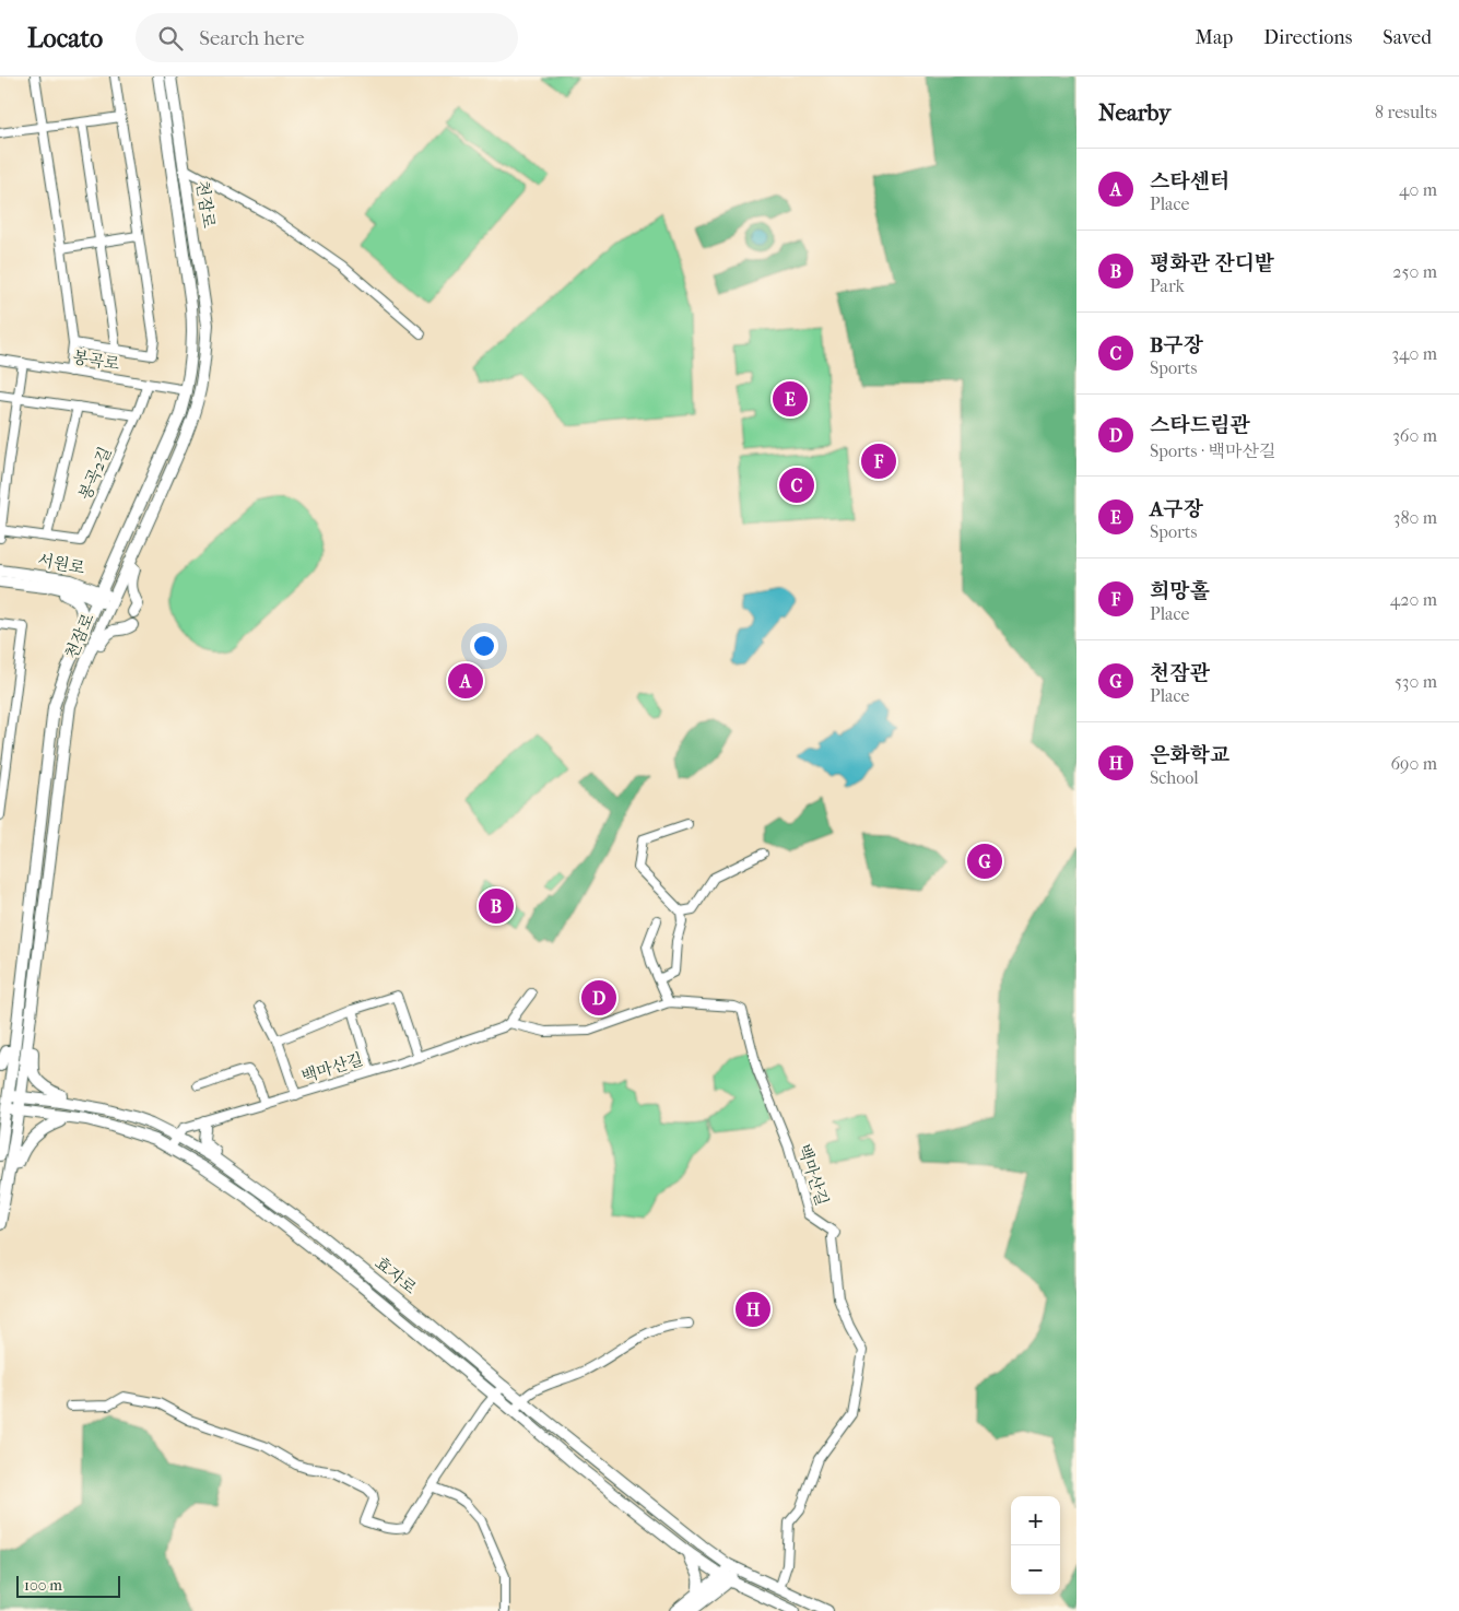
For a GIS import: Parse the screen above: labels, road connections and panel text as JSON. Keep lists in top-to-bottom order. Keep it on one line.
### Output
{"streets":{"main road":["천잠로","서원로","효자로"],"street":["봉곡로","봉곡2길","백마산길"]},"crossings":[["천잠로","봉곡로"],["천잠로","서원로"],["천잠로","효자로"],["봉곡로","봉곡2길"],["백마산길","효자로"]],"scale_bar":"100 m","page":{"header":"Locato","search":"Search here","nav":["Map","Directions","Saved"],"heading":["Nearby","8 results"],"list":[{"mark":"A","name":"스타센터","note":"Place","value":"40 m"},{"mark":"B","name":"평화관 잔디밭","note":"Park","value":"250 m"},{"mark":"C","name":"B구장","note":"Sports","value":"340 m"},{"mark":"D","name":"스타드림관","note":"Sports · 백마산길","value":"360 m"},{"mark":"E","name":"A구장","note":"Sports","value":"380 m"},{"mark":"F","name":"희망홀","note":"Place","value":"420 m"},{"mark":"G","name":"천잠관","note":"Place","value":"530 m"},{"mark":"H","name":"은화학교","note":"School","value":"690 m"}],"pins":["E","F","C","A","G","B","D","H"],"map_buttons":["+","−"],"scale":"100 m"}}
